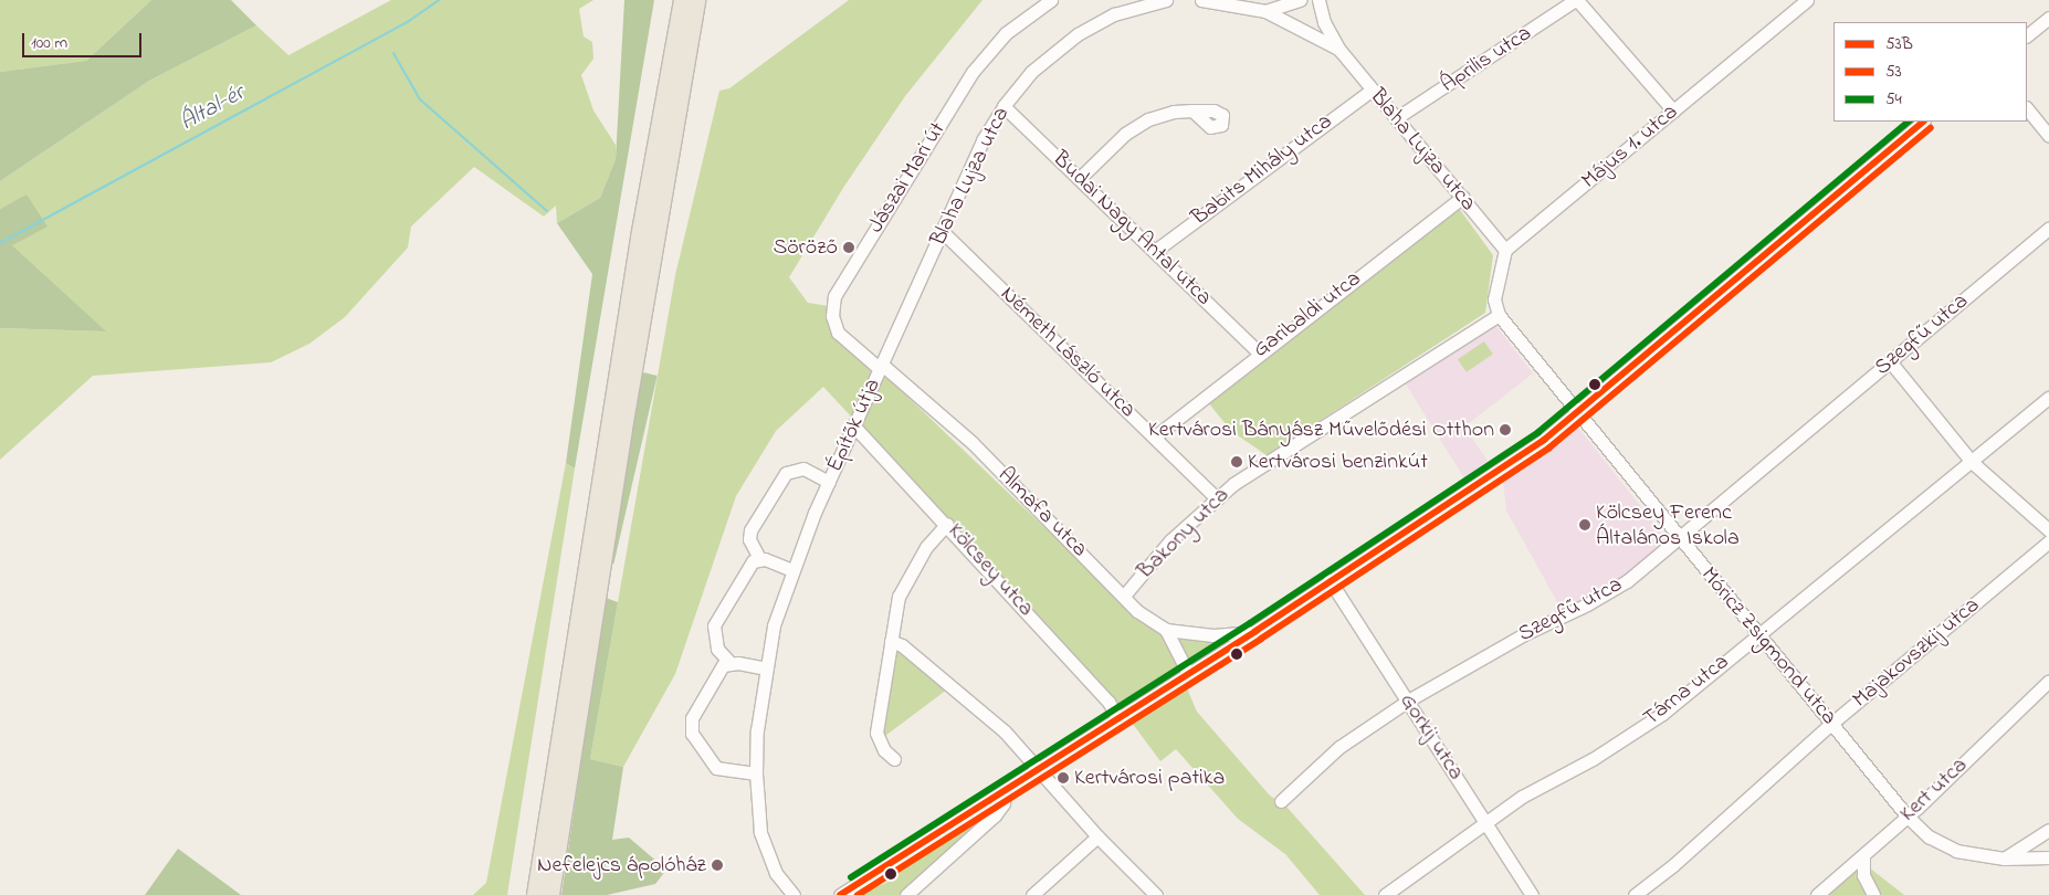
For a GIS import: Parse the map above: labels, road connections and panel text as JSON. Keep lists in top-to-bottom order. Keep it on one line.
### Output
{"streets":{"street":["Április utca","Május 1. utca","Blaha Lujza utca","Babits Mihály utca","Jászai Mari út","Budai Nagy Antal utca","Garibaldi utca","Szegfű utca","Németh László utca","Építők útja","Almafa utca","Bakony utca","Kölcsey utca","Móricz Zsigmond utca","Majakovszkij utca","Tárna utca","Gorkij utca","Kert utca"]},"crossings":[["Április utca","Blaha Lujza utca"],["Május 1. utca","Blaha Lujza utca"],["Blaha Lujza utca","Babits Mihály utca"],["Blaha Lujza utca","Jászai Mari út"],["Blaha Lujza utca","Budai Nagy Antal utca"],["Blaha Lujza utca","Garibaldi utca"],["Blaha Lujza utca","Németh László utca"],["Blaha Lujza utca","Építők útja"],["Blaha Lujza utca","Almafa utca"],["Babits Mihály utca","Budai Nagy Antal utca"],["Jászai Mari út","Építők útja"],["Jászai Mari út","Almafa utca"],["Budai Nagy Antal utca","Garibaldi utca"],["Garibaldi utca","Németh László utca"],["Szegfű utca","Móricz Zsigmond utca"],["Szegfű utca","Gorkij utca"],["Németh László utca","Bakony utca"],["Építők útja","Almafa utca"],["Építők útja","Kölcsey utca"],["Almafa utca","Bakony utca"],["Bakony utca","Móricz Zsigmond utca"],["Móricz Zsigmond utca","Majakovszkij utca"],["Móricz Zsigmond utca","Tárna utca"],["Móricz Zsigmond utca","Kert utca"],["Tárna utca","Gorkij utca"]],"water":["Által-ér"],"places":["Söröző","Kertvárosi Bányász Művelődési Otthon","Kertvárosi benzinkút","Kölcsey Ferenc Általános Iskola","Kertvárosi patika","Nefelejcs ápolóház"],"lines":["transit line 53B","transit line 54","transit line 53"],"legend":["53B","53","54"],"scale_bar":"100 m"}
